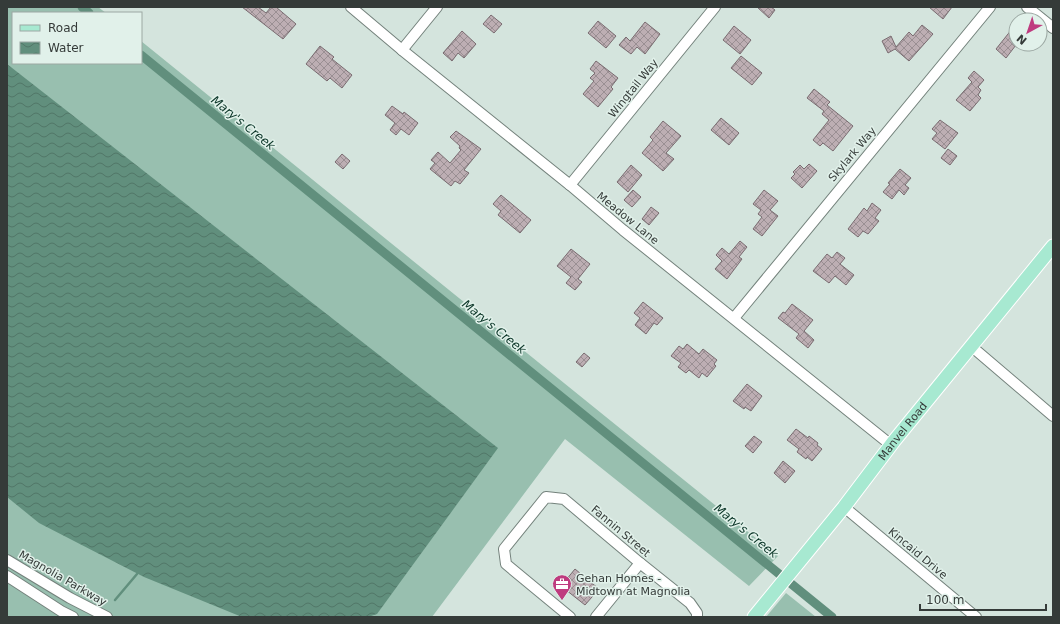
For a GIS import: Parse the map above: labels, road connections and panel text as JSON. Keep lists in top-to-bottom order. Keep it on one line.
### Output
{"streets":{"main road":["Manvel Road"],"street":["Wingtail Way","Skylark Way","Meadow Lane","Fannin Street","Kincaid Drive","Magnolia Parkway"]},"crossings":[["Wingtail Way","Meadow Lane"],["Skylark Way","Meadow Lane"],["Meadow Lane","Manvel Road"],["Manvel Road","Kincaid Drive"]],"water":["Mary's Creek"],"places":{"office":["Gehan Homes - Midtown at Magnolia"]},"legend":["Road","Water"],"scale_bar":"100 m","north":"bottom left"}
